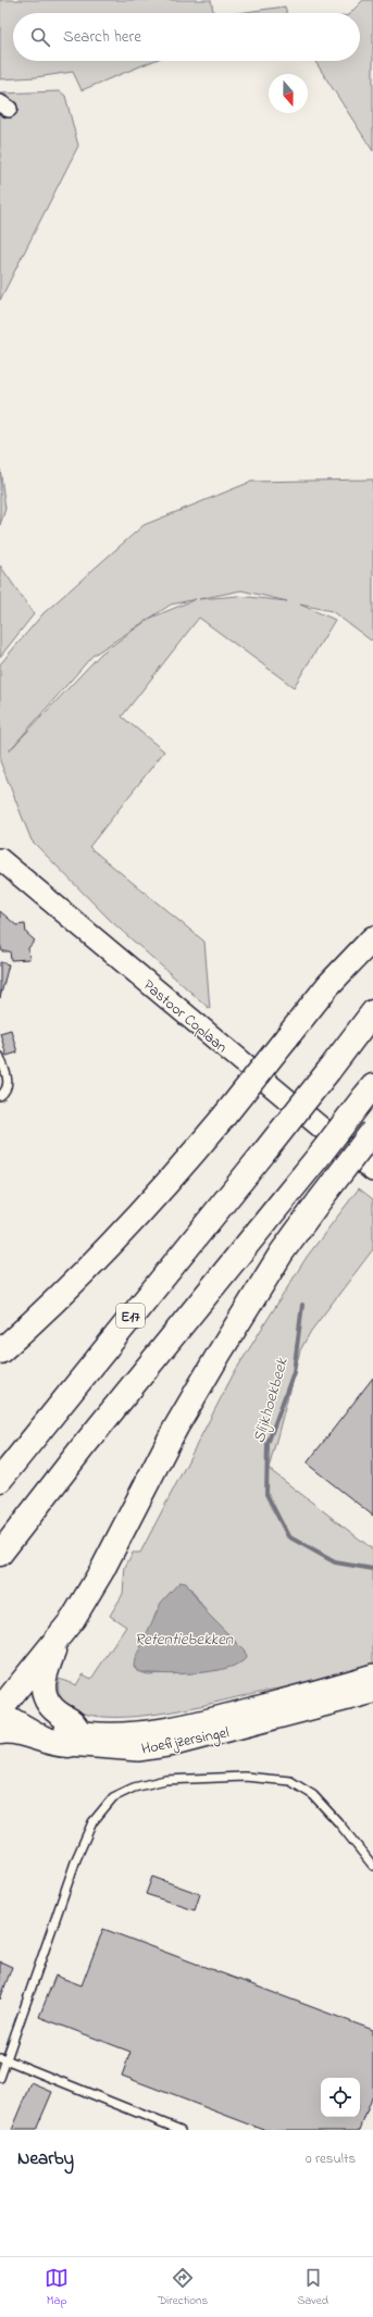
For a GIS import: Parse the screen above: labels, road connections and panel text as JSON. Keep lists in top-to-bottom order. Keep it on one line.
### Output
{"streets":{"highway":["E17"],"street":["Pastoor Coplaan","Hoefijzersingel"]},"water":["Slijkhoekbeek","Retentiebekken"],"north":"bottom","page":{"search":"Search here","heading":["Nearby","0 results"],"nav":["Map","Directions","Saved"]}}
